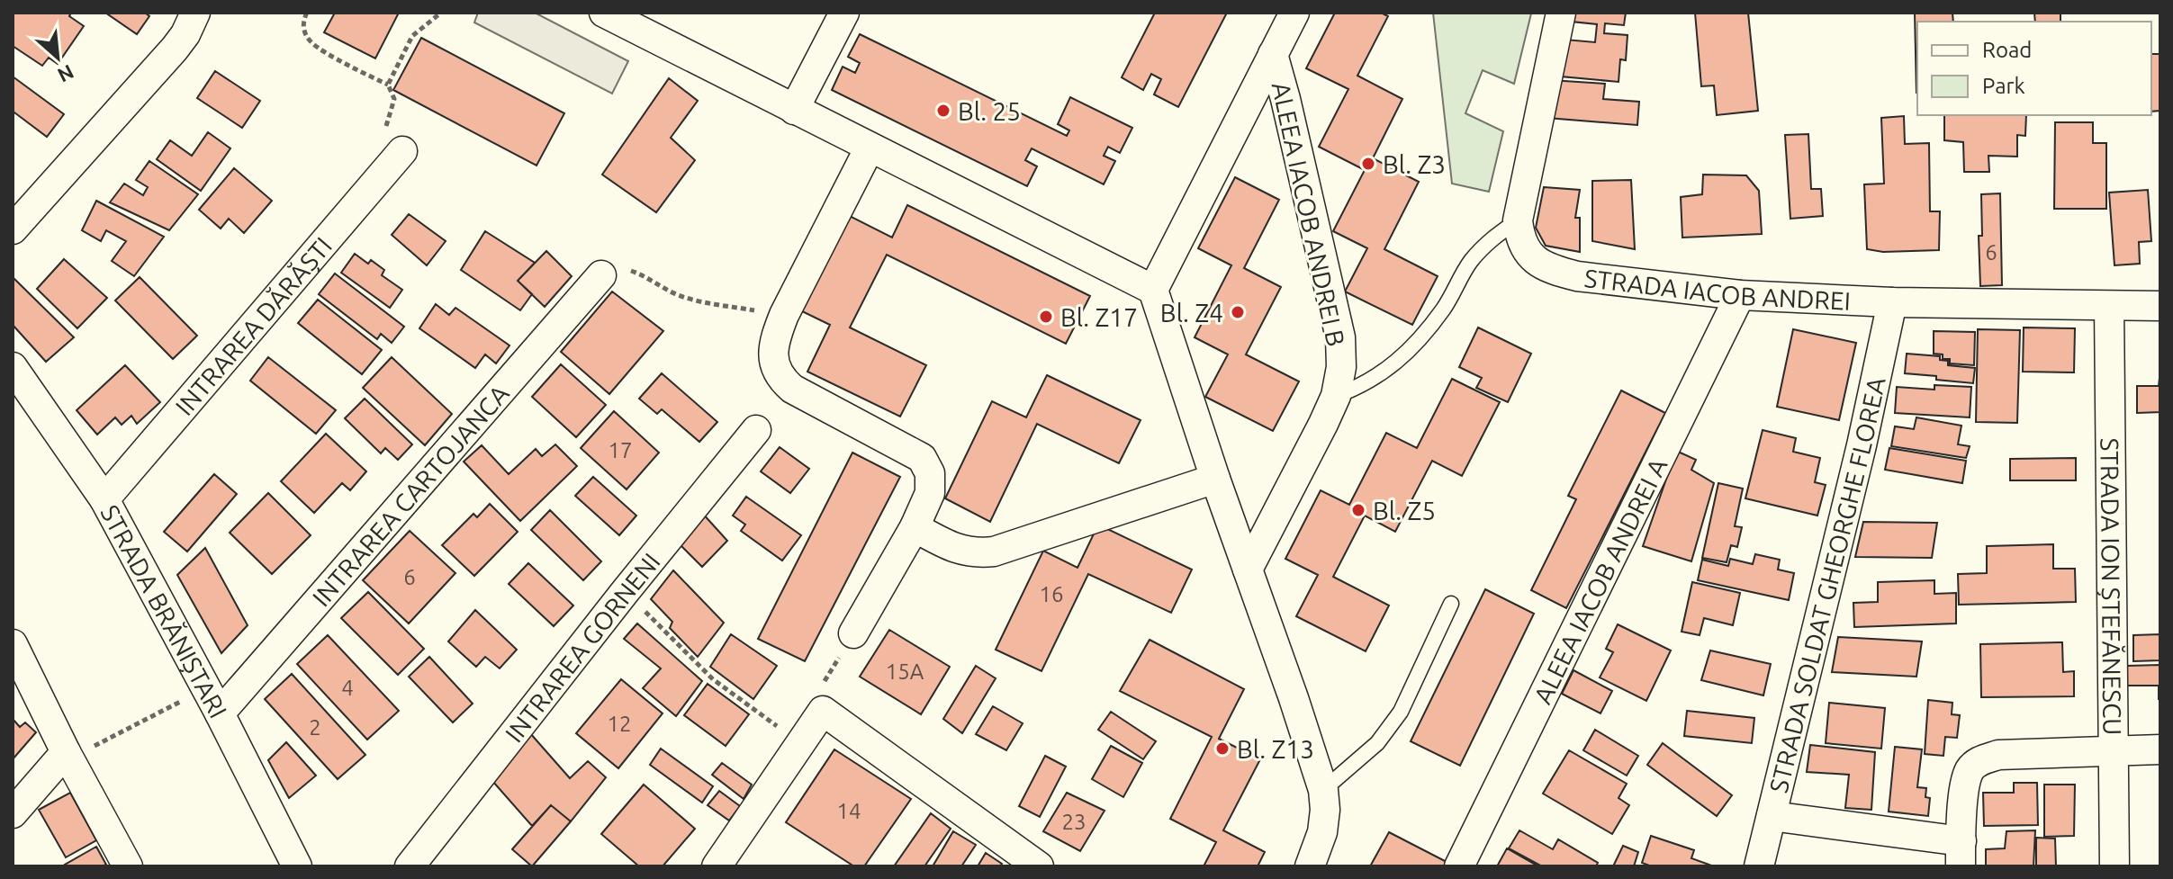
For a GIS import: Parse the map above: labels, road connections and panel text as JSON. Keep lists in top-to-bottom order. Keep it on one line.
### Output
{"streets":{"street":["ALEEA IACOB ANDREI B","STRADA IACOB ANDREI","INTRAREA DĂRĂȘTI","INTRAREA CARTOJANCA","ALEEA IACOB ANDREI A","STRADA SOLDAT GHEORGHE FLOREA","STRADA ION ȘTEFĂNESCU","STRADA BRĂNIȘTARI","INTRAREA GORNENI"]},"crossings":[["STRADA IACOB ANDREI","ALEEA IACOB ANDREI A"],["STRADA IACOB ANDREI","STRADA SOLDAT GHEORGHE FLOREA"],["STRADA IACOB ANDREI","STRADA ION ȘTEFĂNESCU"],["INTRAREA DĂRĂȘTI","STRADA BRĂNIȘTARI"],["INTRAREA CARTOJANCA","STRADA BRĂNIȘTARI"]],"places":["Bl. 25","Bl. Z3","Bl. Z4","Bl. Z17","Bl. Z5","Bl. Z13"],"house_numbers":["6","17","6","16","15A","4","12","2","14","23"],"legend":["Road","Park"],"north":"bottom right"}
